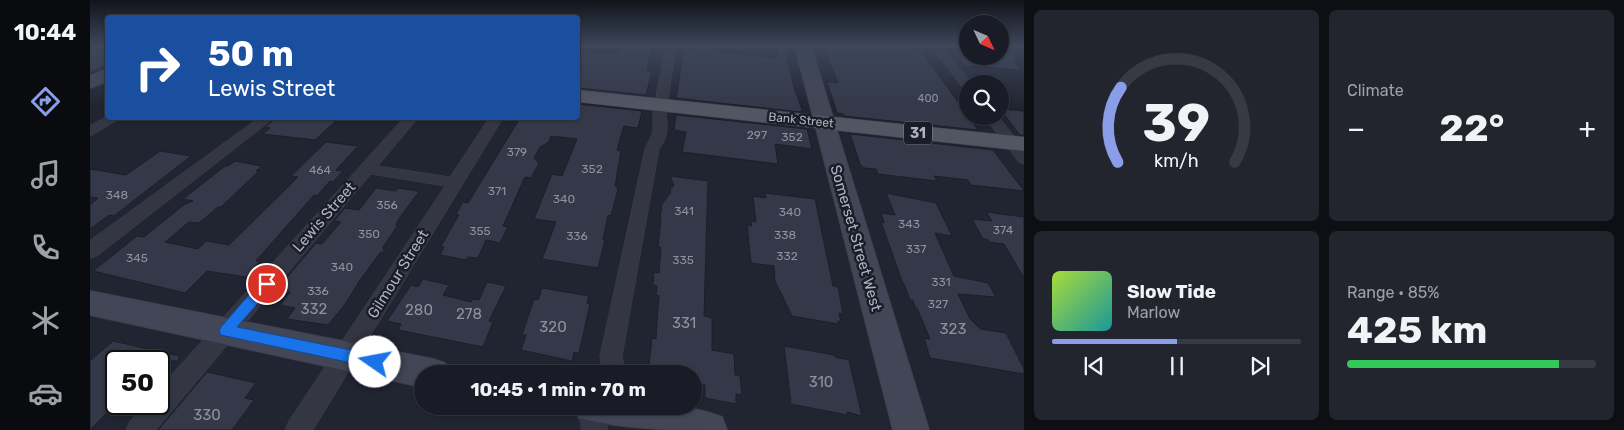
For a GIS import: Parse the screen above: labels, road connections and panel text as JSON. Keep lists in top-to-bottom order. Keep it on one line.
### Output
{"streets":{"main road":["Bank Street","31","Somerset Street West"],"street":["Lewis Street","Gilmour Street"]},"crossings":[["Bank Street","Somerset Street West"]],"house_numbers":["400","297","352","379","352","464","371","348","340","356","341","340","343","374","355","350","338","336","337","332","345","335","340","331","336","327","332","280","278","331","320","323","310","330"],"north":"bottom right","page":{"tabs":"10:44","tile":["Climate",["Range · 85%","425 km"]],"turn":["50 m","Lewis Street"],"heat":["−","22°","+"],"song":["Slow Tide","Marlow"],"limit":"50","trip":"10:45 · 1 min · 70 m","gauge":["39","km/h"]}}
